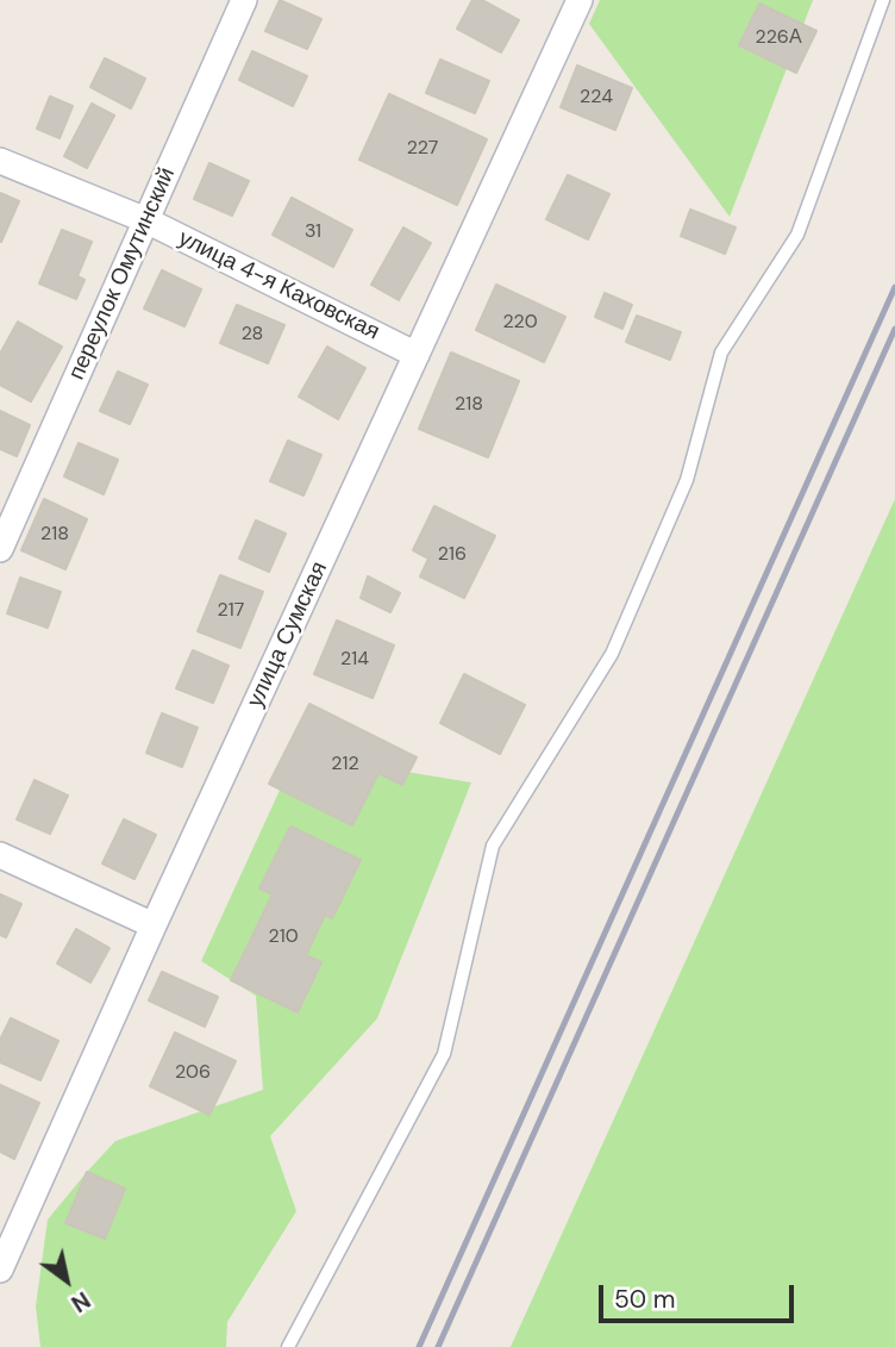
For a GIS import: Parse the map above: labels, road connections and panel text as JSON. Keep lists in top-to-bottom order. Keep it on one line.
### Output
{"streets":{"street":["переулок Омутинский","улица 4-я Каховская","улица Сумская"]},"crossings":[["переулок Омутинский","улица 4-я Каховская"],["улица 4-я Каховская","улица Сумская"]],"house_numbers":["226А","224","227","31","220","28","218","218","216","217","214","212","210","206"],"scale_bar":"50 m","north":"bottom right"}
